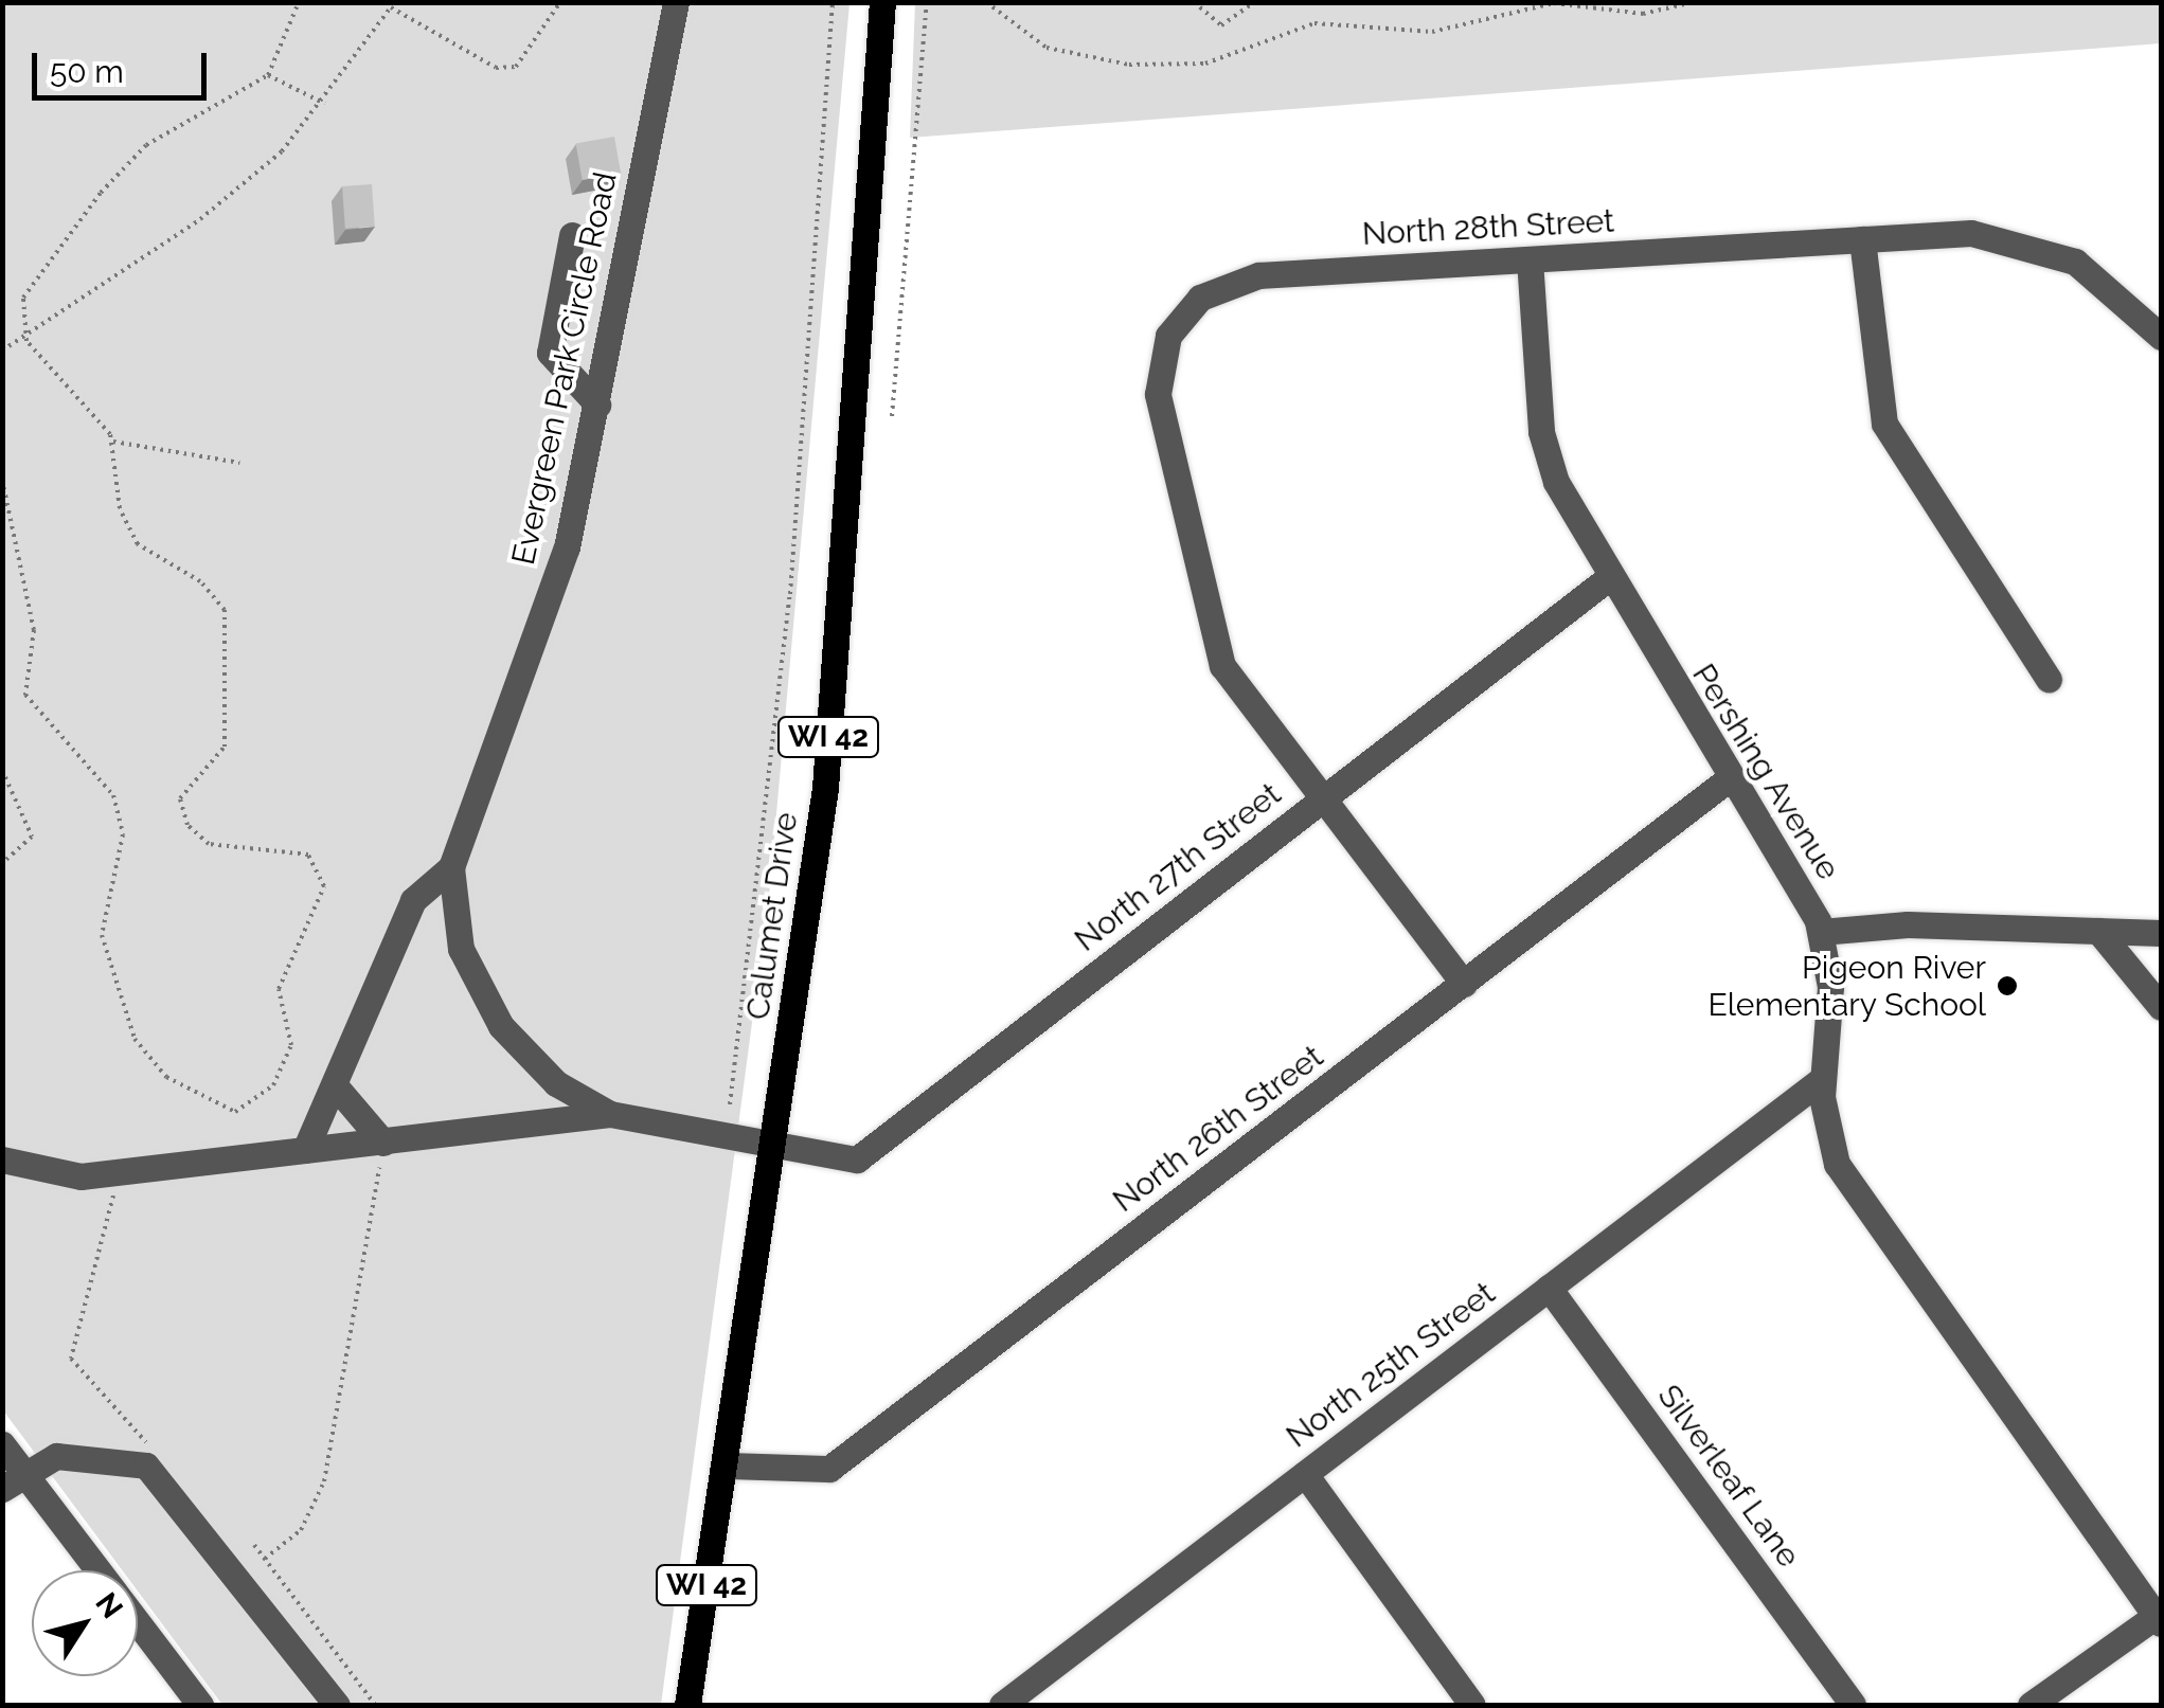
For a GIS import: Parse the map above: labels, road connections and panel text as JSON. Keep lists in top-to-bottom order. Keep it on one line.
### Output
{"streets":{"main road":["WI 42","Calumet Drive"],"street":["North 28th Street","Evergreen Park Circle Road","Pershing Avenue","North 27th Street","North 26th Street","North 25th Street","Silverleaf Lane"]},"crossings":[["North 28th Street","Pershing Avenue"],["North 28th Street","North 27th Street"],["Evergreen Park Circle Road","North 27th Street"],["Evergreen Park Circle Road","Calumet Drive"],["Pershing Avenue","North 27th Street"],["Pershing Avenue","North 26th Street"],["Pershing Avenue","North 25th Street"],["North 27th Street","Calumet Drive"],["Calumet Drive","North 26th Street"],["North 25th Street","Silverleaf Lane"]],"places":["Pigeon River Elementary School"],"scale_bar":"50 m","north":"top right"}
